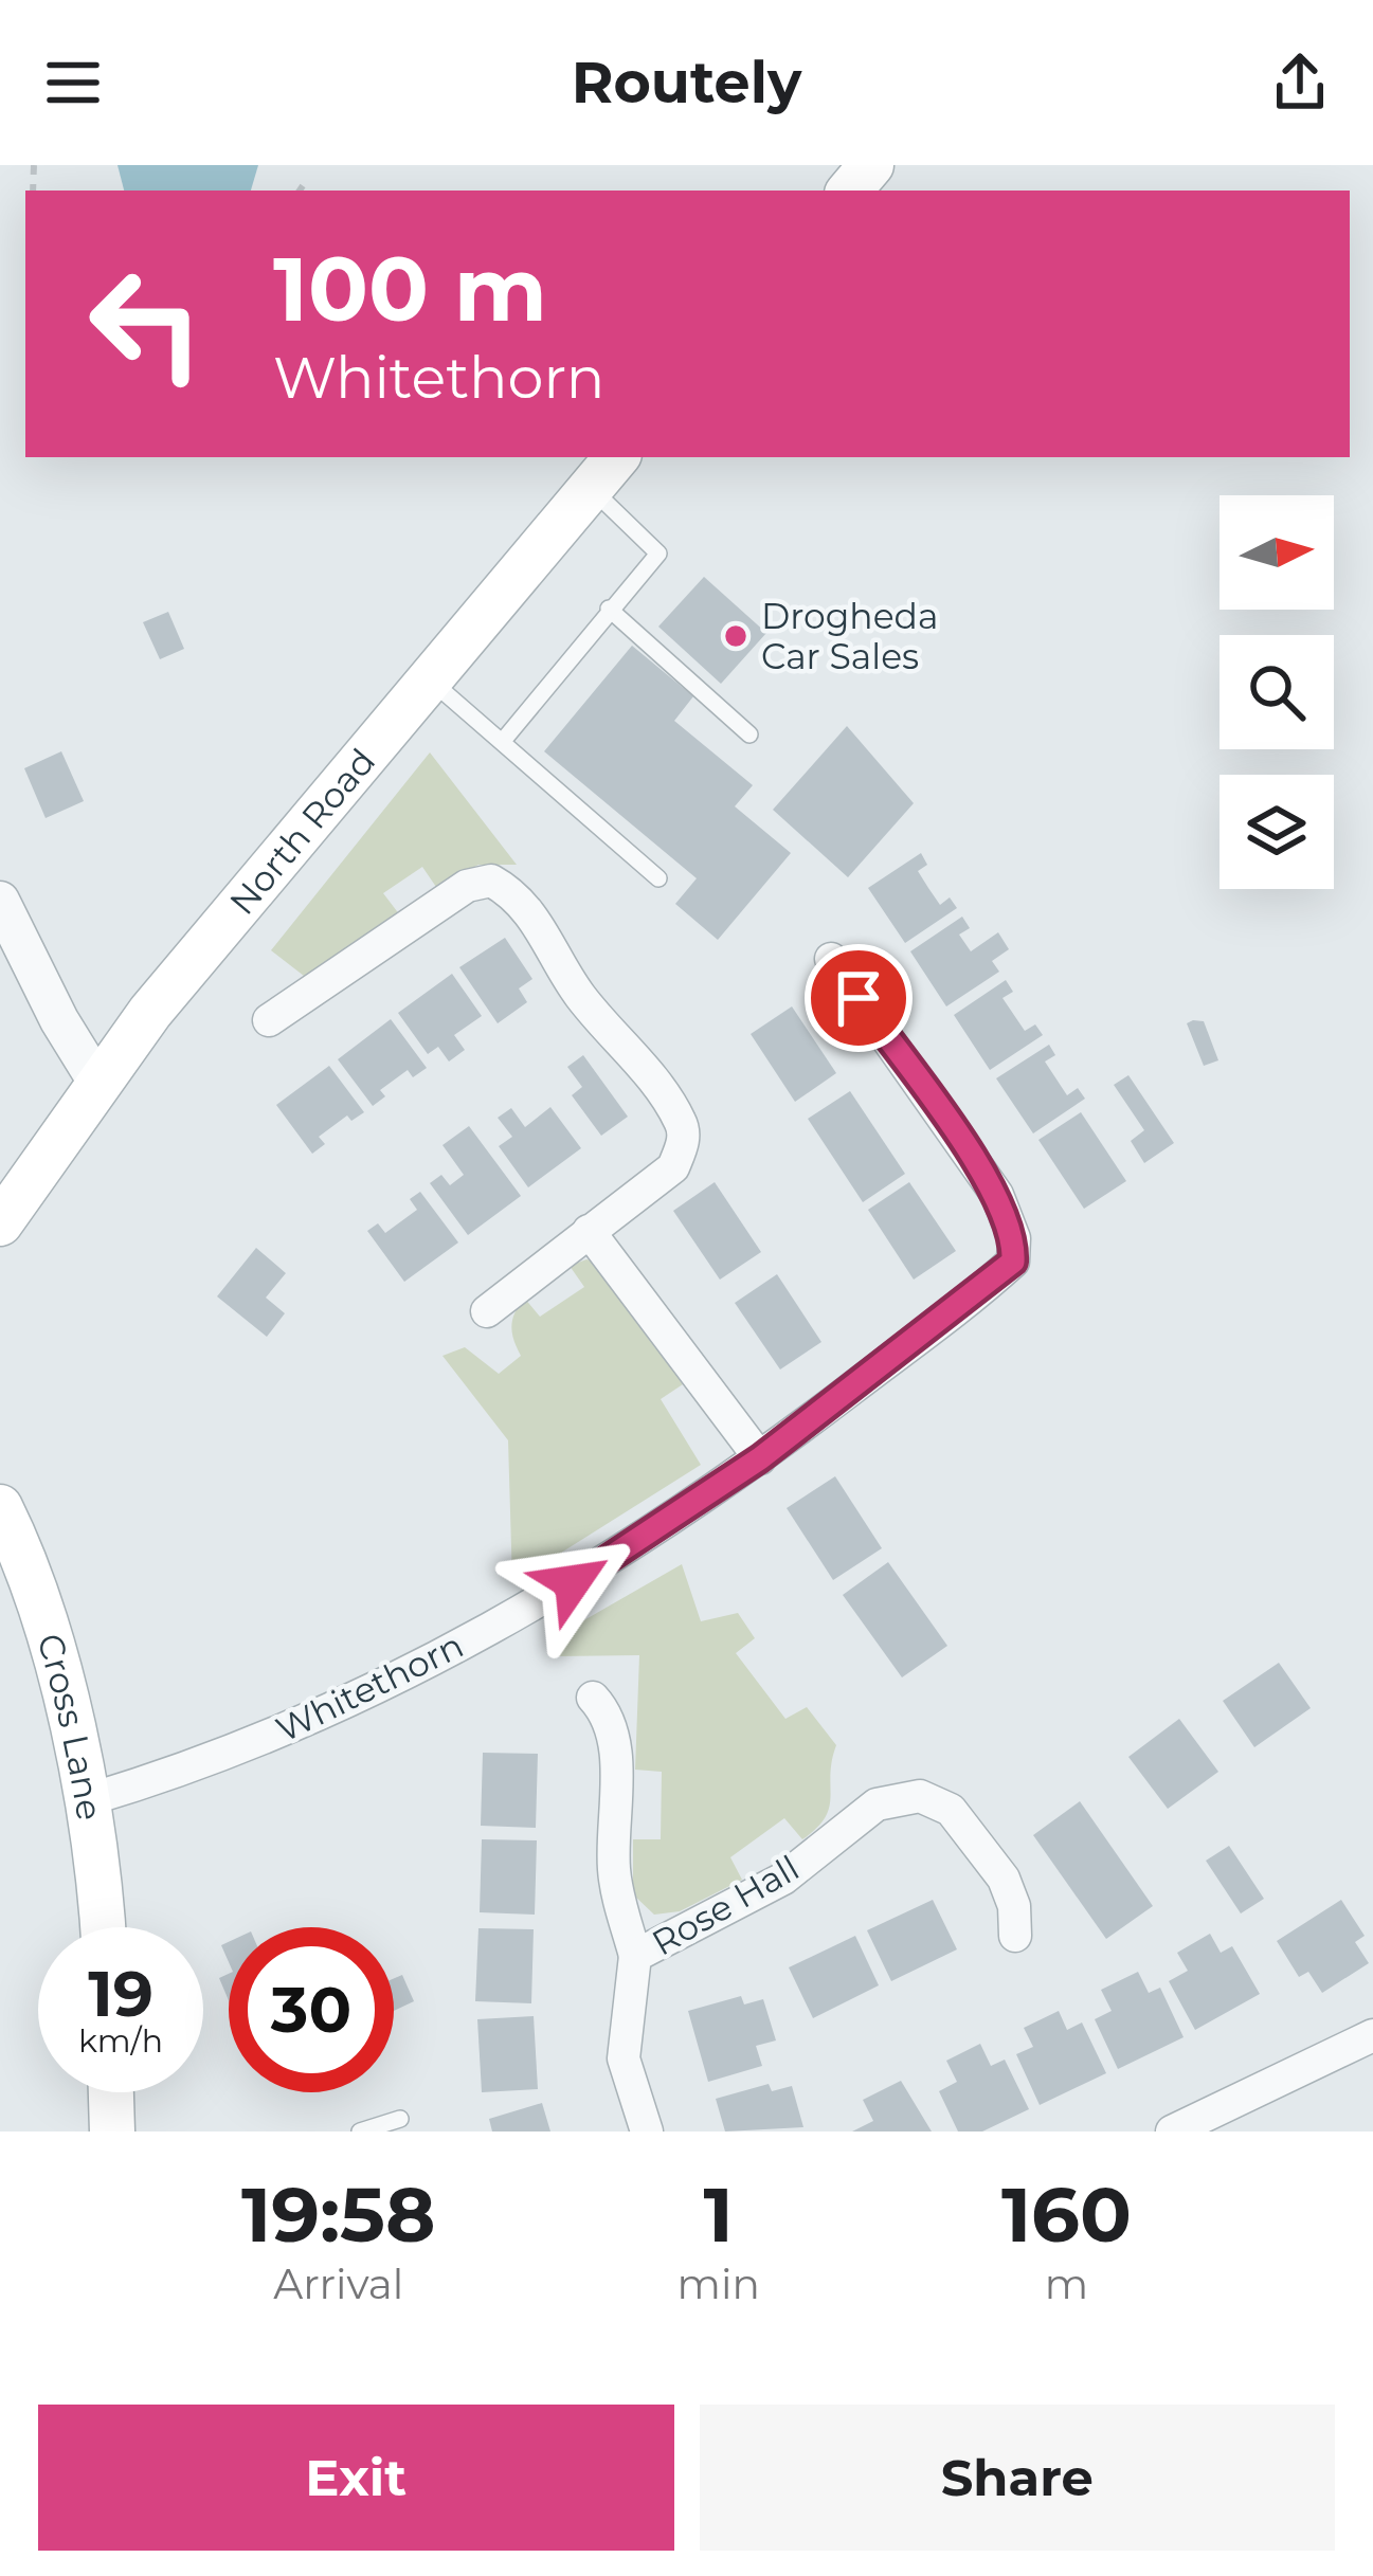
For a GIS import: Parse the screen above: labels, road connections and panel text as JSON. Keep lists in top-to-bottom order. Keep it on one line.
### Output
{"streets":{"main road":["North Road","Cross Lane"],"street":["Whitethorn","Rose Hall"]},"crossings":[["Whitethorn","Cross Lane"]],"places":["Drogheda Car Sales"],"north":"right","page":{"header":"Routely","turn":["100 m","Whitethorn"],"speed":"19 km/h","limit":"30","eta":["19:58","Arrival","1","min","160","m"],"buttons":["Exit","Share"]}}
